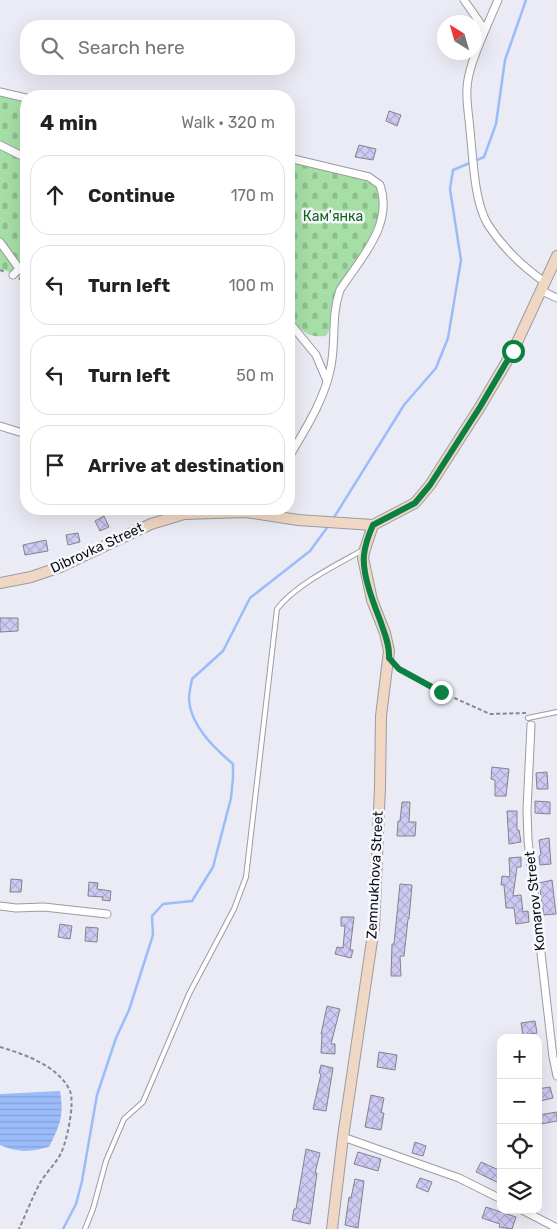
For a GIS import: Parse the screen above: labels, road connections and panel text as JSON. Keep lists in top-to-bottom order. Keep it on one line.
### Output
{"streets":{"street":["Dibrovka Street","Zemnukhova Street","Komarov Street"]},"crossings":[["Dibrovka Street","Zemnukhova Street"]],"parks":["Кам'янка"],"north":"top left","page":{"search":"Search here","heading":["4 min","Walk · 320 m"],"list":[["Continue","170 m"],["Turn left","100 m"],["Turn left","50 m"],"Arrive at destination"],"map_buttons":["+","−"]}}
